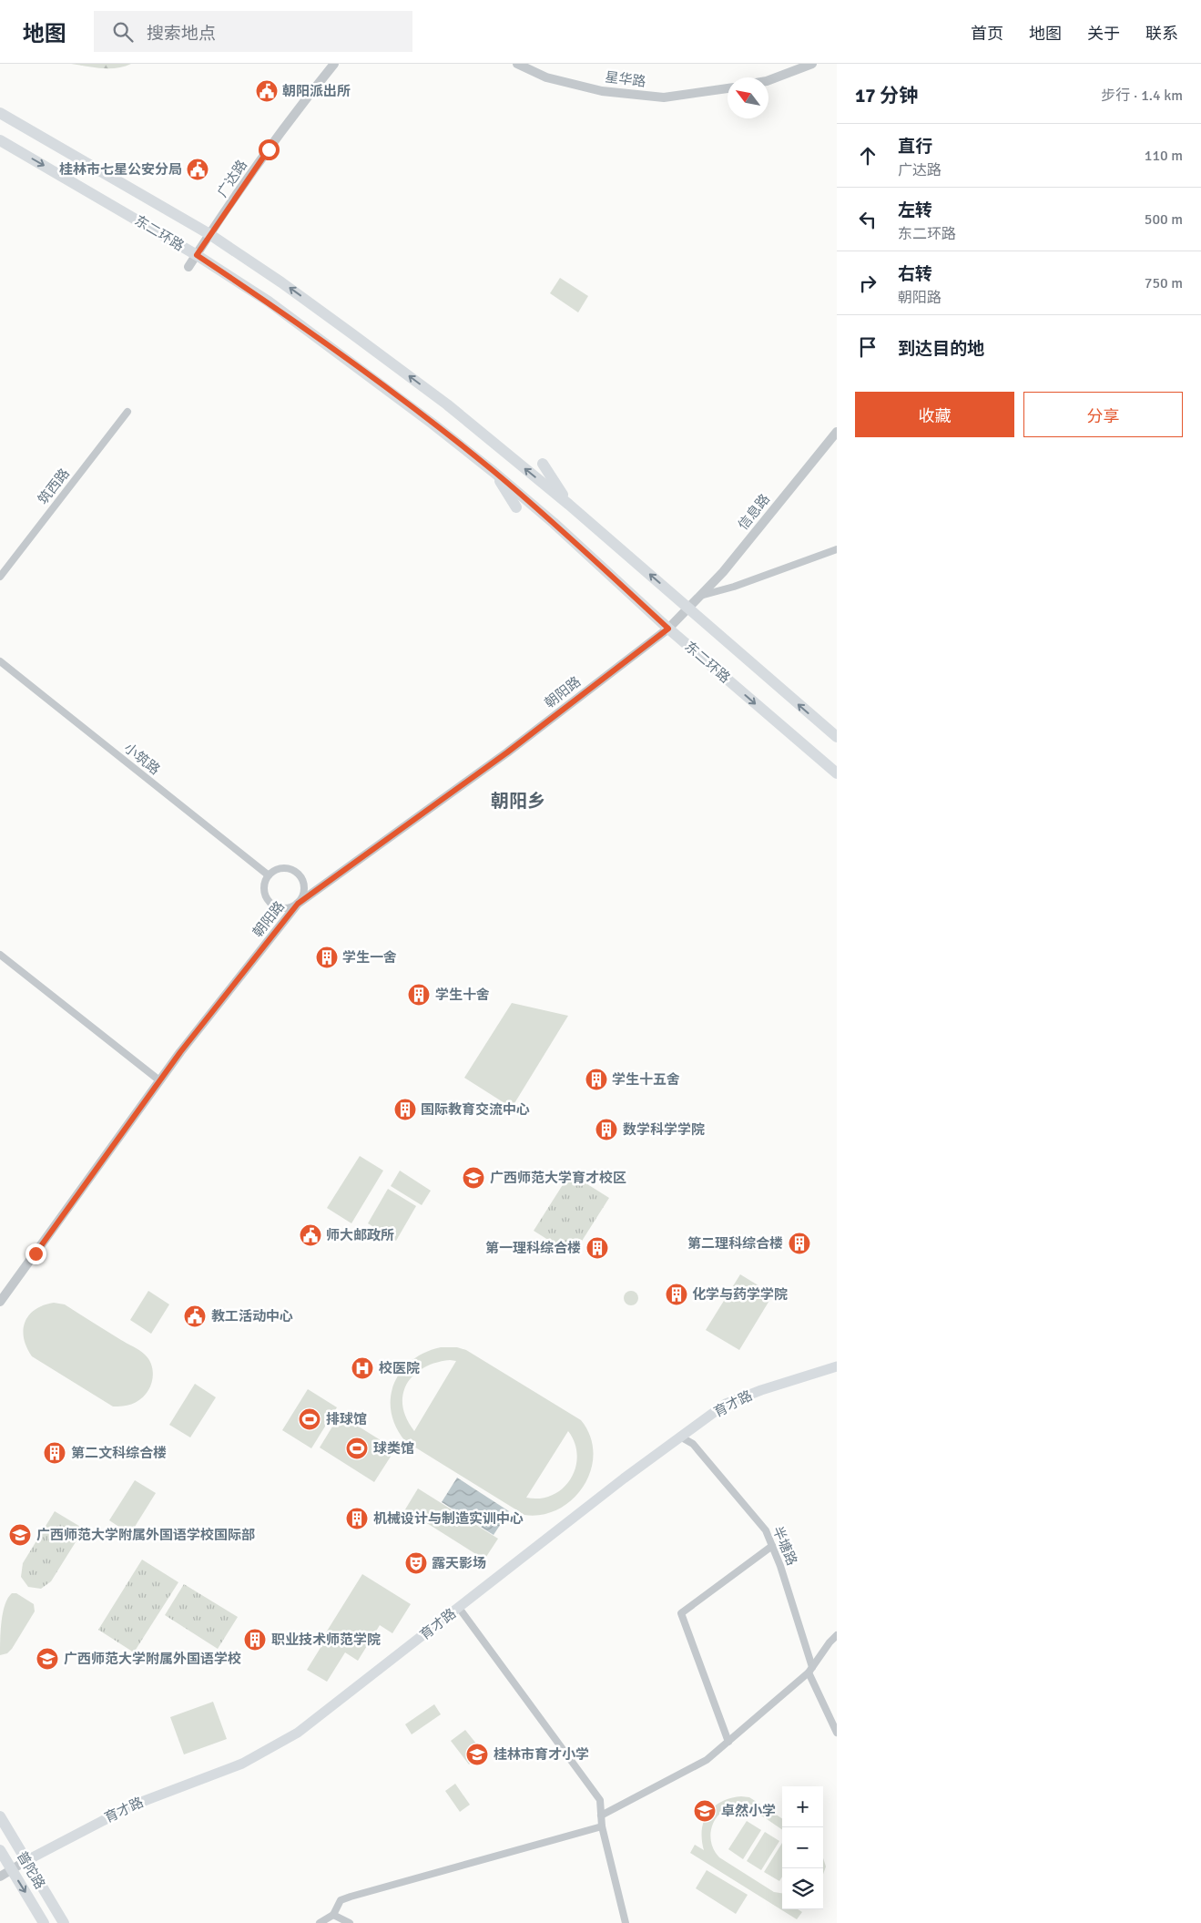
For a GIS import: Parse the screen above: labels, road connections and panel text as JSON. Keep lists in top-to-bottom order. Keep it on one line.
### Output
{"streets":{"main road":["东二环路","育才路","普陀路"],"street":["星华路","广达路","筑西路","信息路","朝阳路","小筑路","半塘路"]},"crossings":[["广达路","东二环路"],["东二环路","信息路"],["东二环路","朝阳路"],["信息路","朝阳路"],["朝阳路","小筑路"],["育才路","半塘路"],["育才路","普陀路"]],"districts":["朝阳乡"],"places":{"public building":["朝阳派出所","桂林市七星公安分局","师大邮政所","教工活动中心"],"building":["学生一舍","学生十舍","学生十五舍","国际教育交流中心","数学科学学院","第二理科综合楼","第一理科综合楼","化学与药学学院","第二文科综合楼","机械设计与制造实训中心","职业技术师范学院"],"school or university":["广西师范大学育才校区","广西师范大学附属外国语学校国际部","广西师范大学附属外国语学校","桂林市育才小学","卓然小学"],"hospital":["校医院"],"sports":["排球馆","球类馆"],"theatre":["露天影场"]},"north":"top left","page":{"header":"地图","search":"搜索地点","nav":["首页","地图","关于","联系"],"heading":["17 分钟","步行 · 1.4 km"],"list":[["直行","广达路","110 m"],["左转","东二环路","500 m"],["右转","朝阳路","750 m"],"到达目的地"],"buttons":["收藏","分享"],"map_buttons":["+","−"]}}
